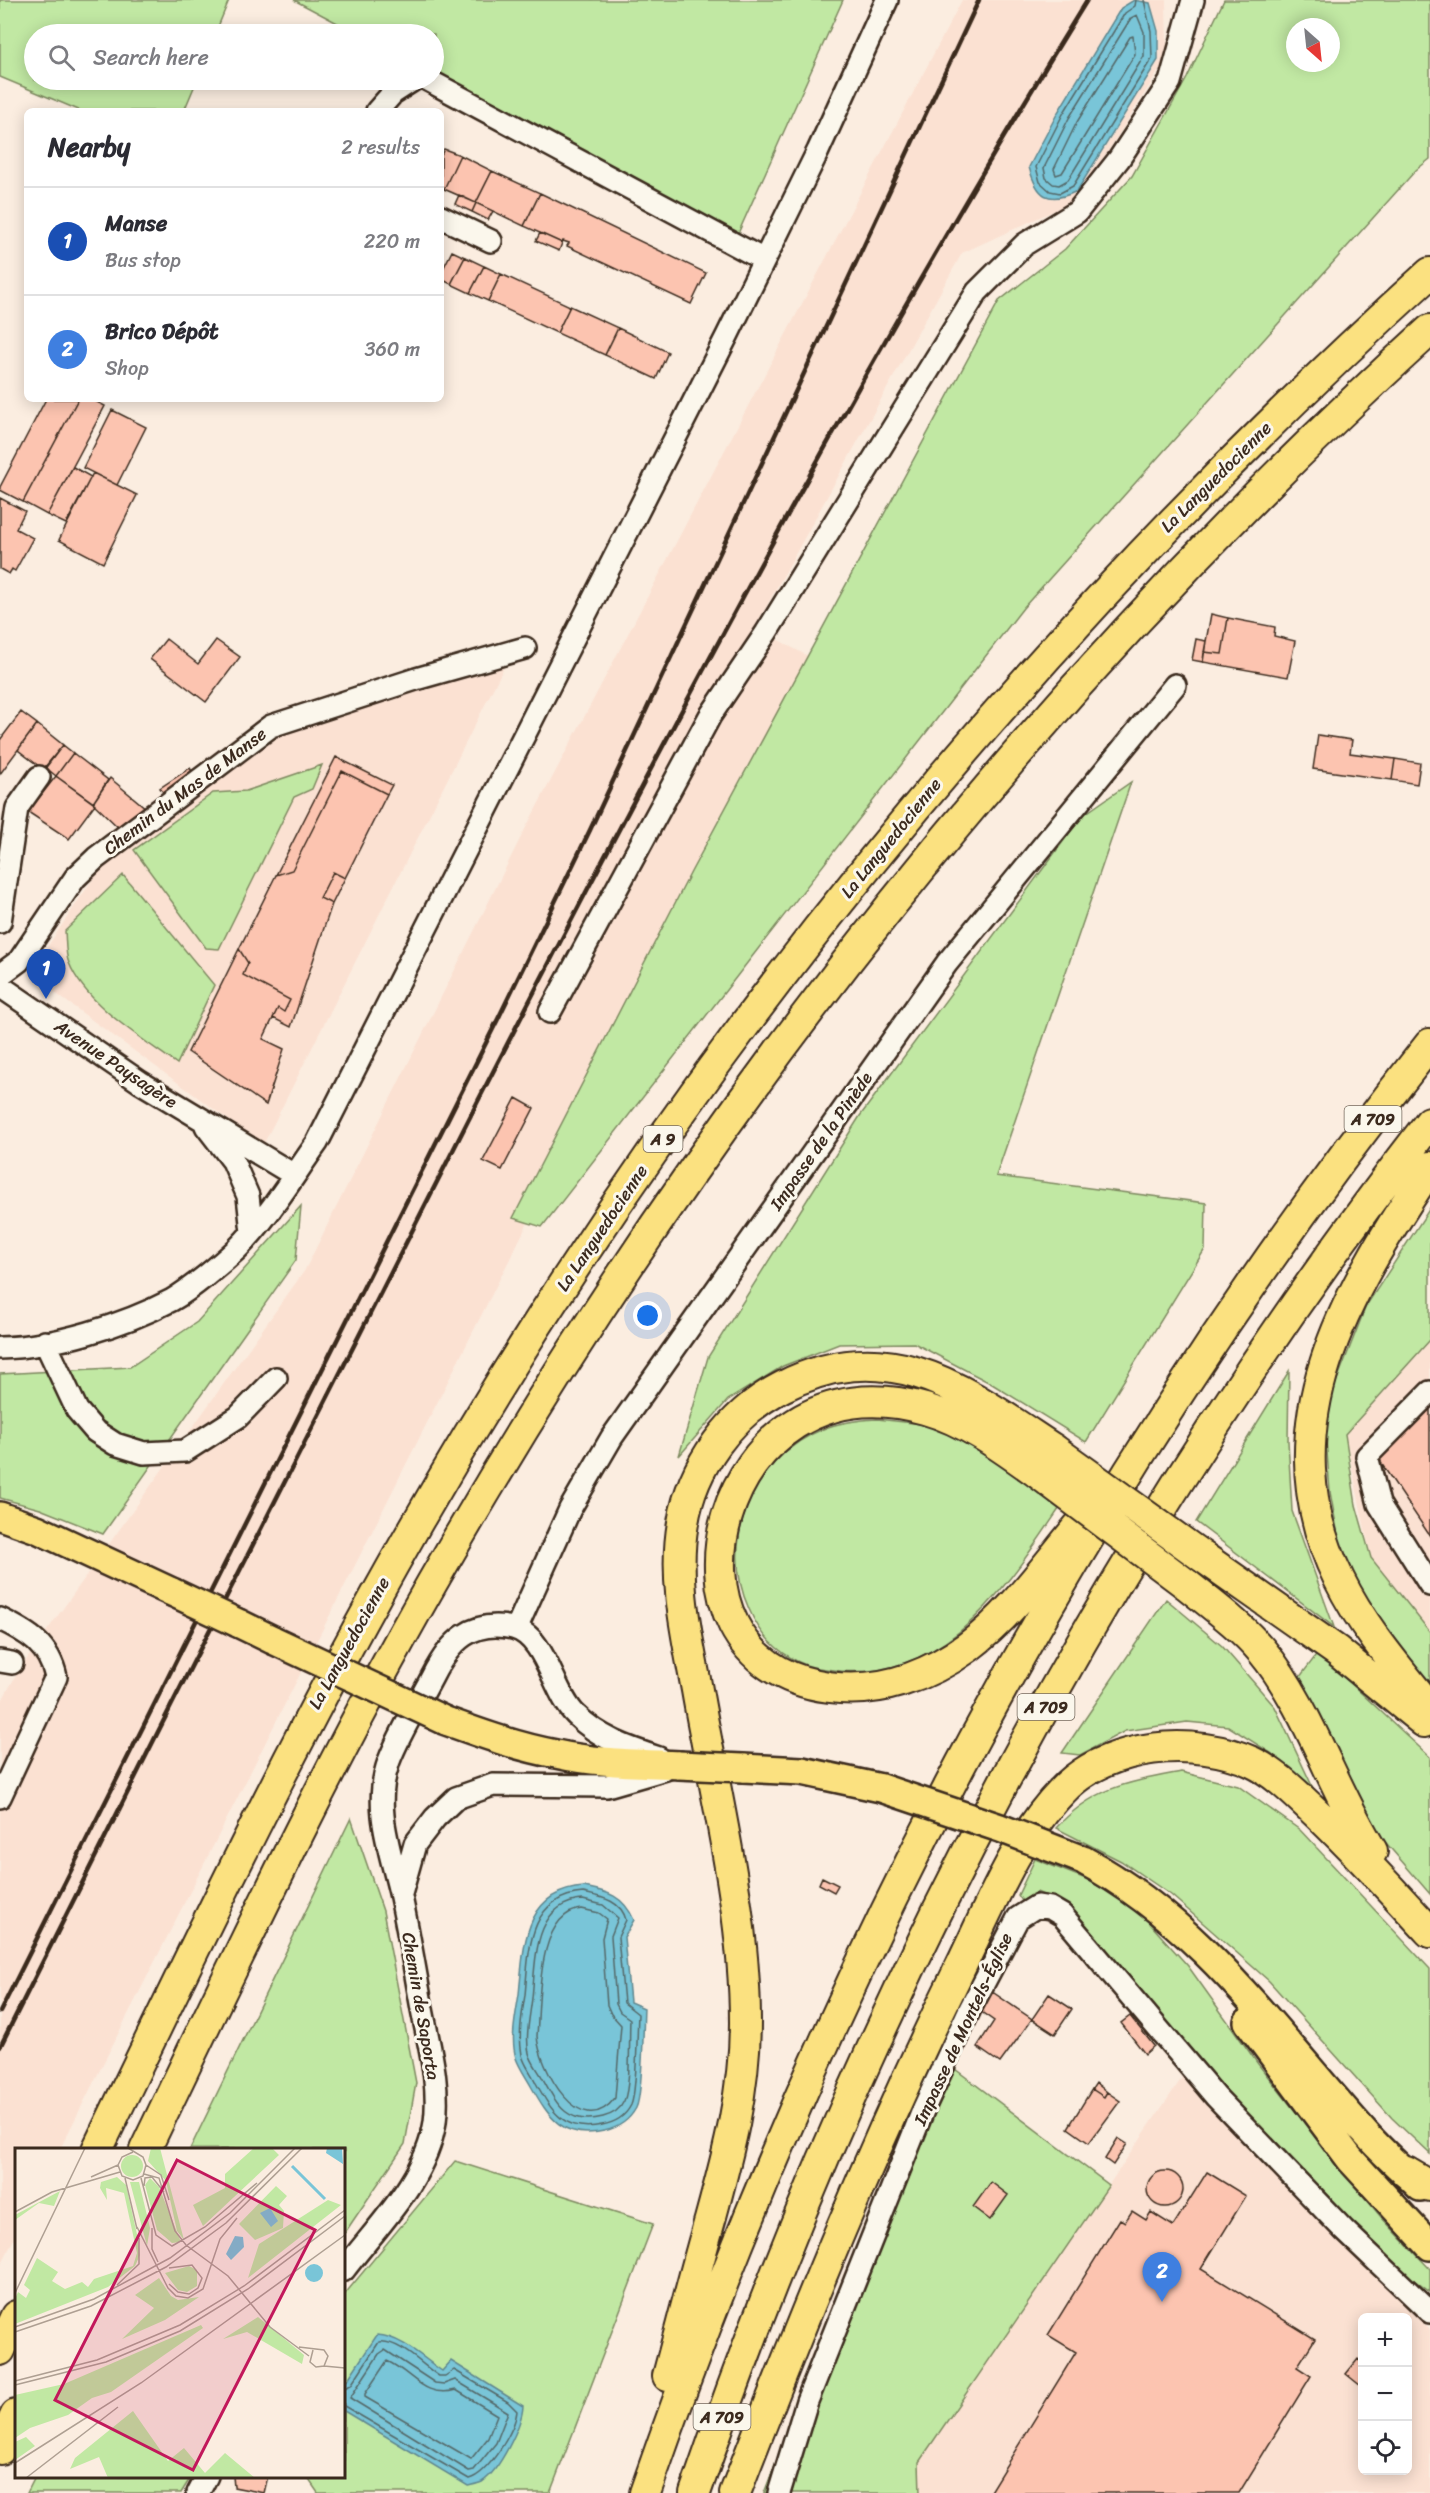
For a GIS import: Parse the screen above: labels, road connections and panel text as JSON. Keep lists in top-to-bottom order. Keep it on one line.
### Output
{"streets":{"highway":["La Languedocienne","A 709","A 9"],"street":["Chemin du Mas de Manse","Avenue Paysagère","Impasse de la Pinède","Chemin de Saporta","Impasse de Montels-Église"]},"crossings":[["Chemin du Mas de Manse","Avenue Paysagère"],["Impasse de la Pinède","Chemin de Saporta"]],"north":"bottom right","page":{"search":"Search here","heading":["Nearby","2 results"],"list":[{"mark":"1","name":"Manse","note":"Bus stop","value":"220 m"},{"mark":"2","name":"Brico Dépôt","note":"Shop","value":"360 m"}],"pins":["1","2"],"map_buttons":["+","−"]}}
